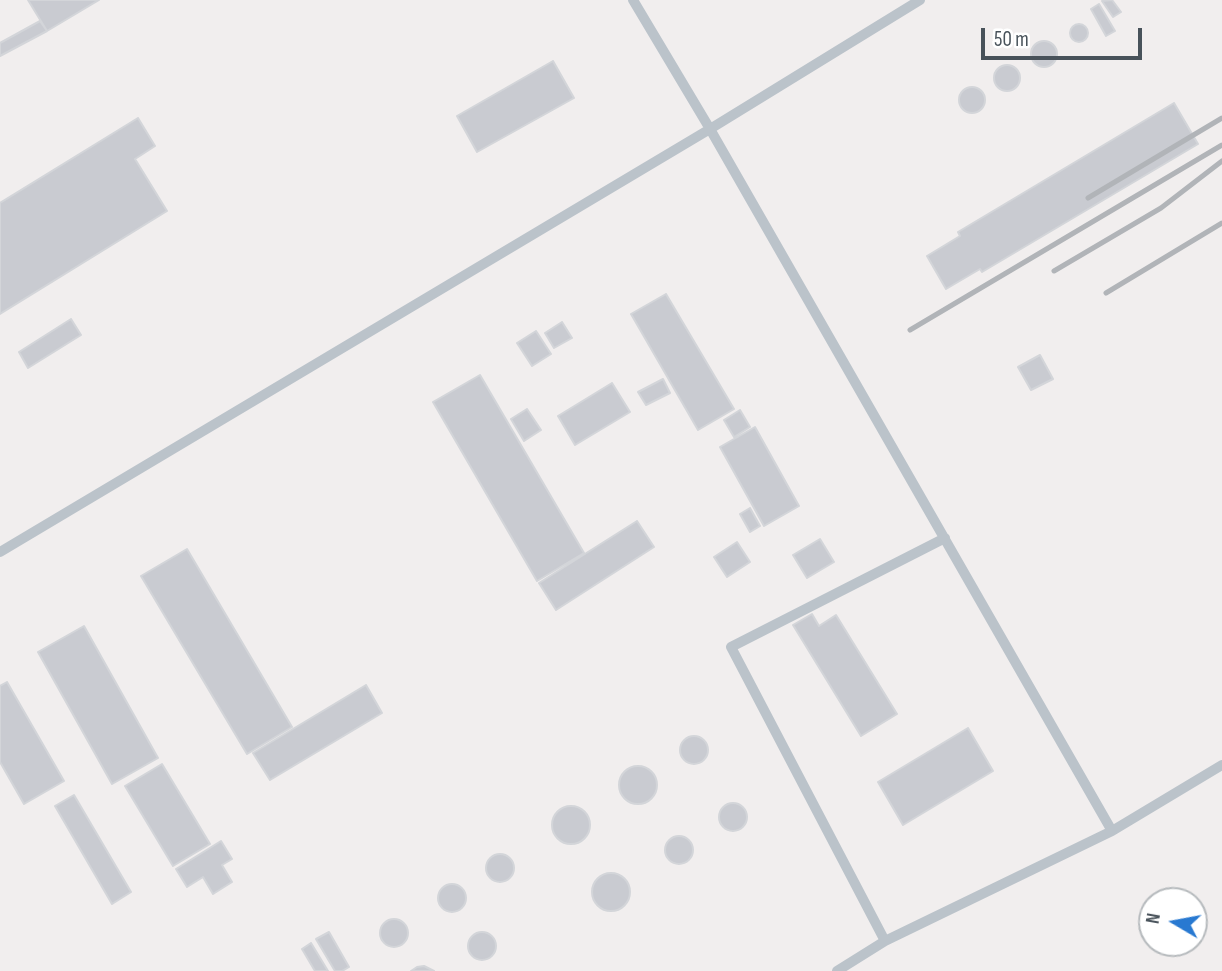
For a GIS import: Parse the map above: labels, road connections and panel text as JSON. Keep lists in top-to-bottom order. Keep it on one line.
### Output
{"scale_bar":"50 m","north":"left"}
